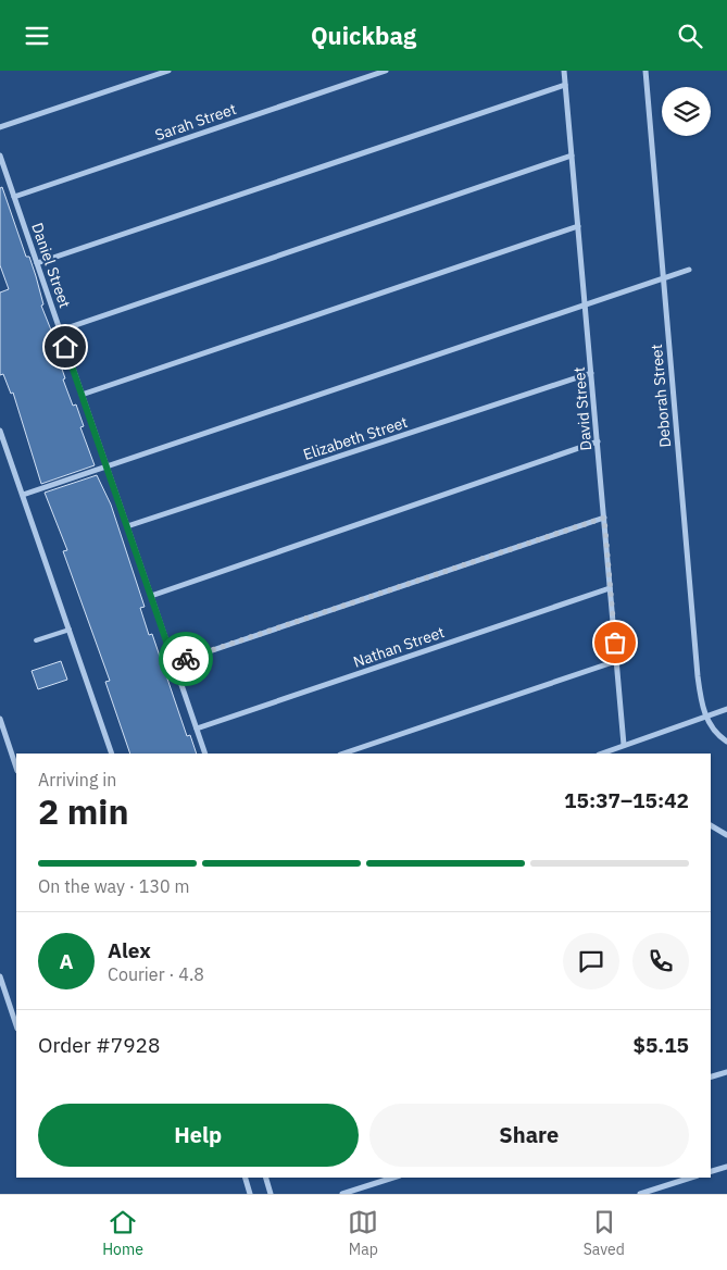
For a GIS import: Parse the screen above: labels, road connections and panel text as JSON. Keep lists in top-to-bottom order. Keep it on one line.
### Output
{"streets":{"street":["Sarah Street","Daniel Street","Deborah Street","David Street","Elizabeth Street","Nathan Street"]},"crossings":[["Sarah Street","Daniel Street"],["Daniel Street","Elizabeth Street"],["Daniel Street","Nathan Street"],["David Street","Elizabeth Street"],["David Street","Nathan Street"]],"page":{"header":"Quickbag","heading":["2 min","Arriving in","15:37–15:42"],"panel":["Alex","Courier · 4.8","Order #7928","$5.15"],"bar":"On the way · 130 m","round":"A","buttons":["Help","Share"],"tabs":["Home","Map","Saved"]}}
